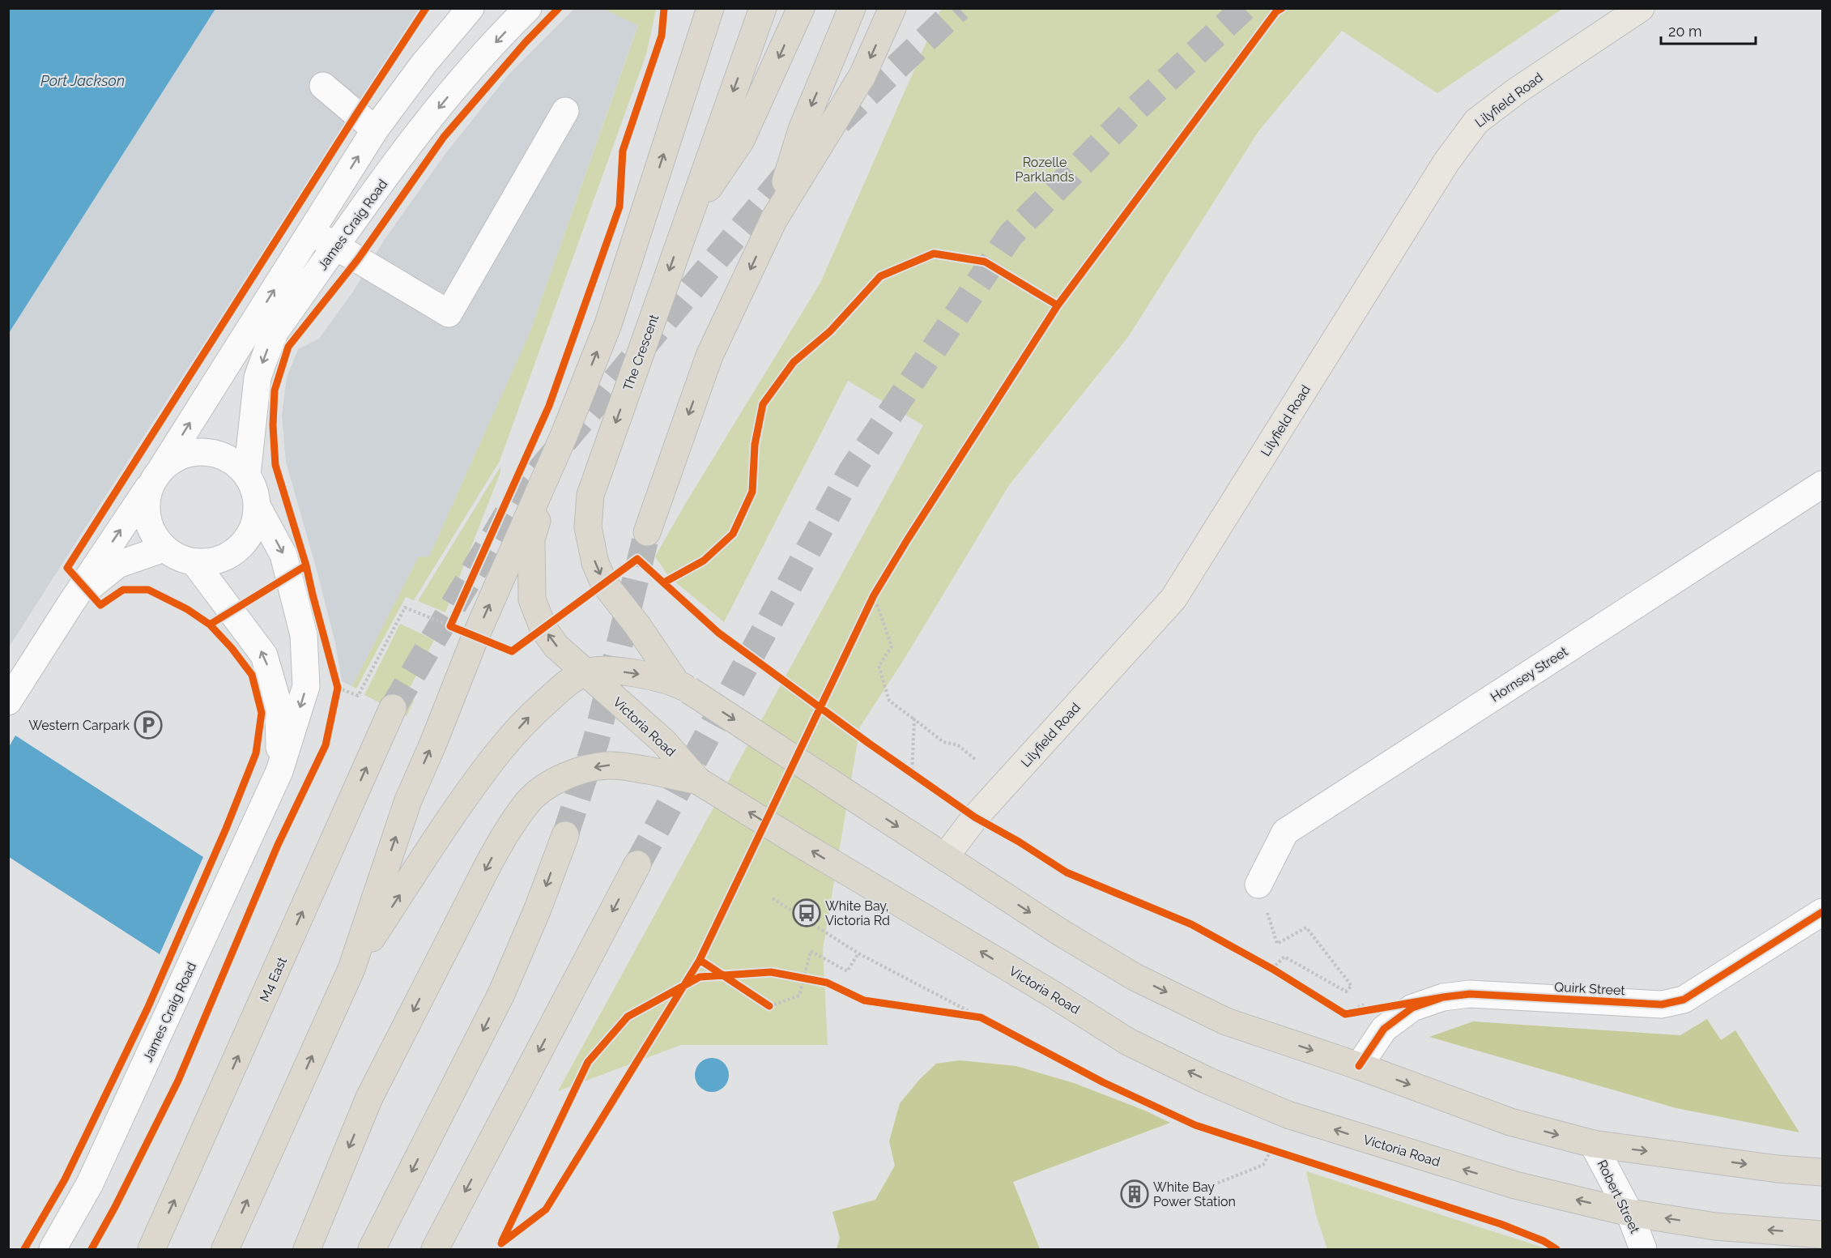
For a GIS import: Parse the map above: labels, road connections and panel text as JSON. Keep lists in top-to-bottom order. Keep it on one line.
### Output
{"streets":{"highway":["The Crescent","Victoria Road","M4 East"],"main road":["Lilyfield Road"],"street":["James Craig Road","Hornsey Street","Quirk Street","Robert Street"]},"crossings":[["Victoria Road","Robert Street"]],"water":["Port Jackson"],"parks":["Rozelle Parklands"],"places":{"parking":["Western Carpark"],"bus stop":["White Bay, Victoria Rd"],"building":["White Bay Power Station"]},"scale_bar":"20 m"}
